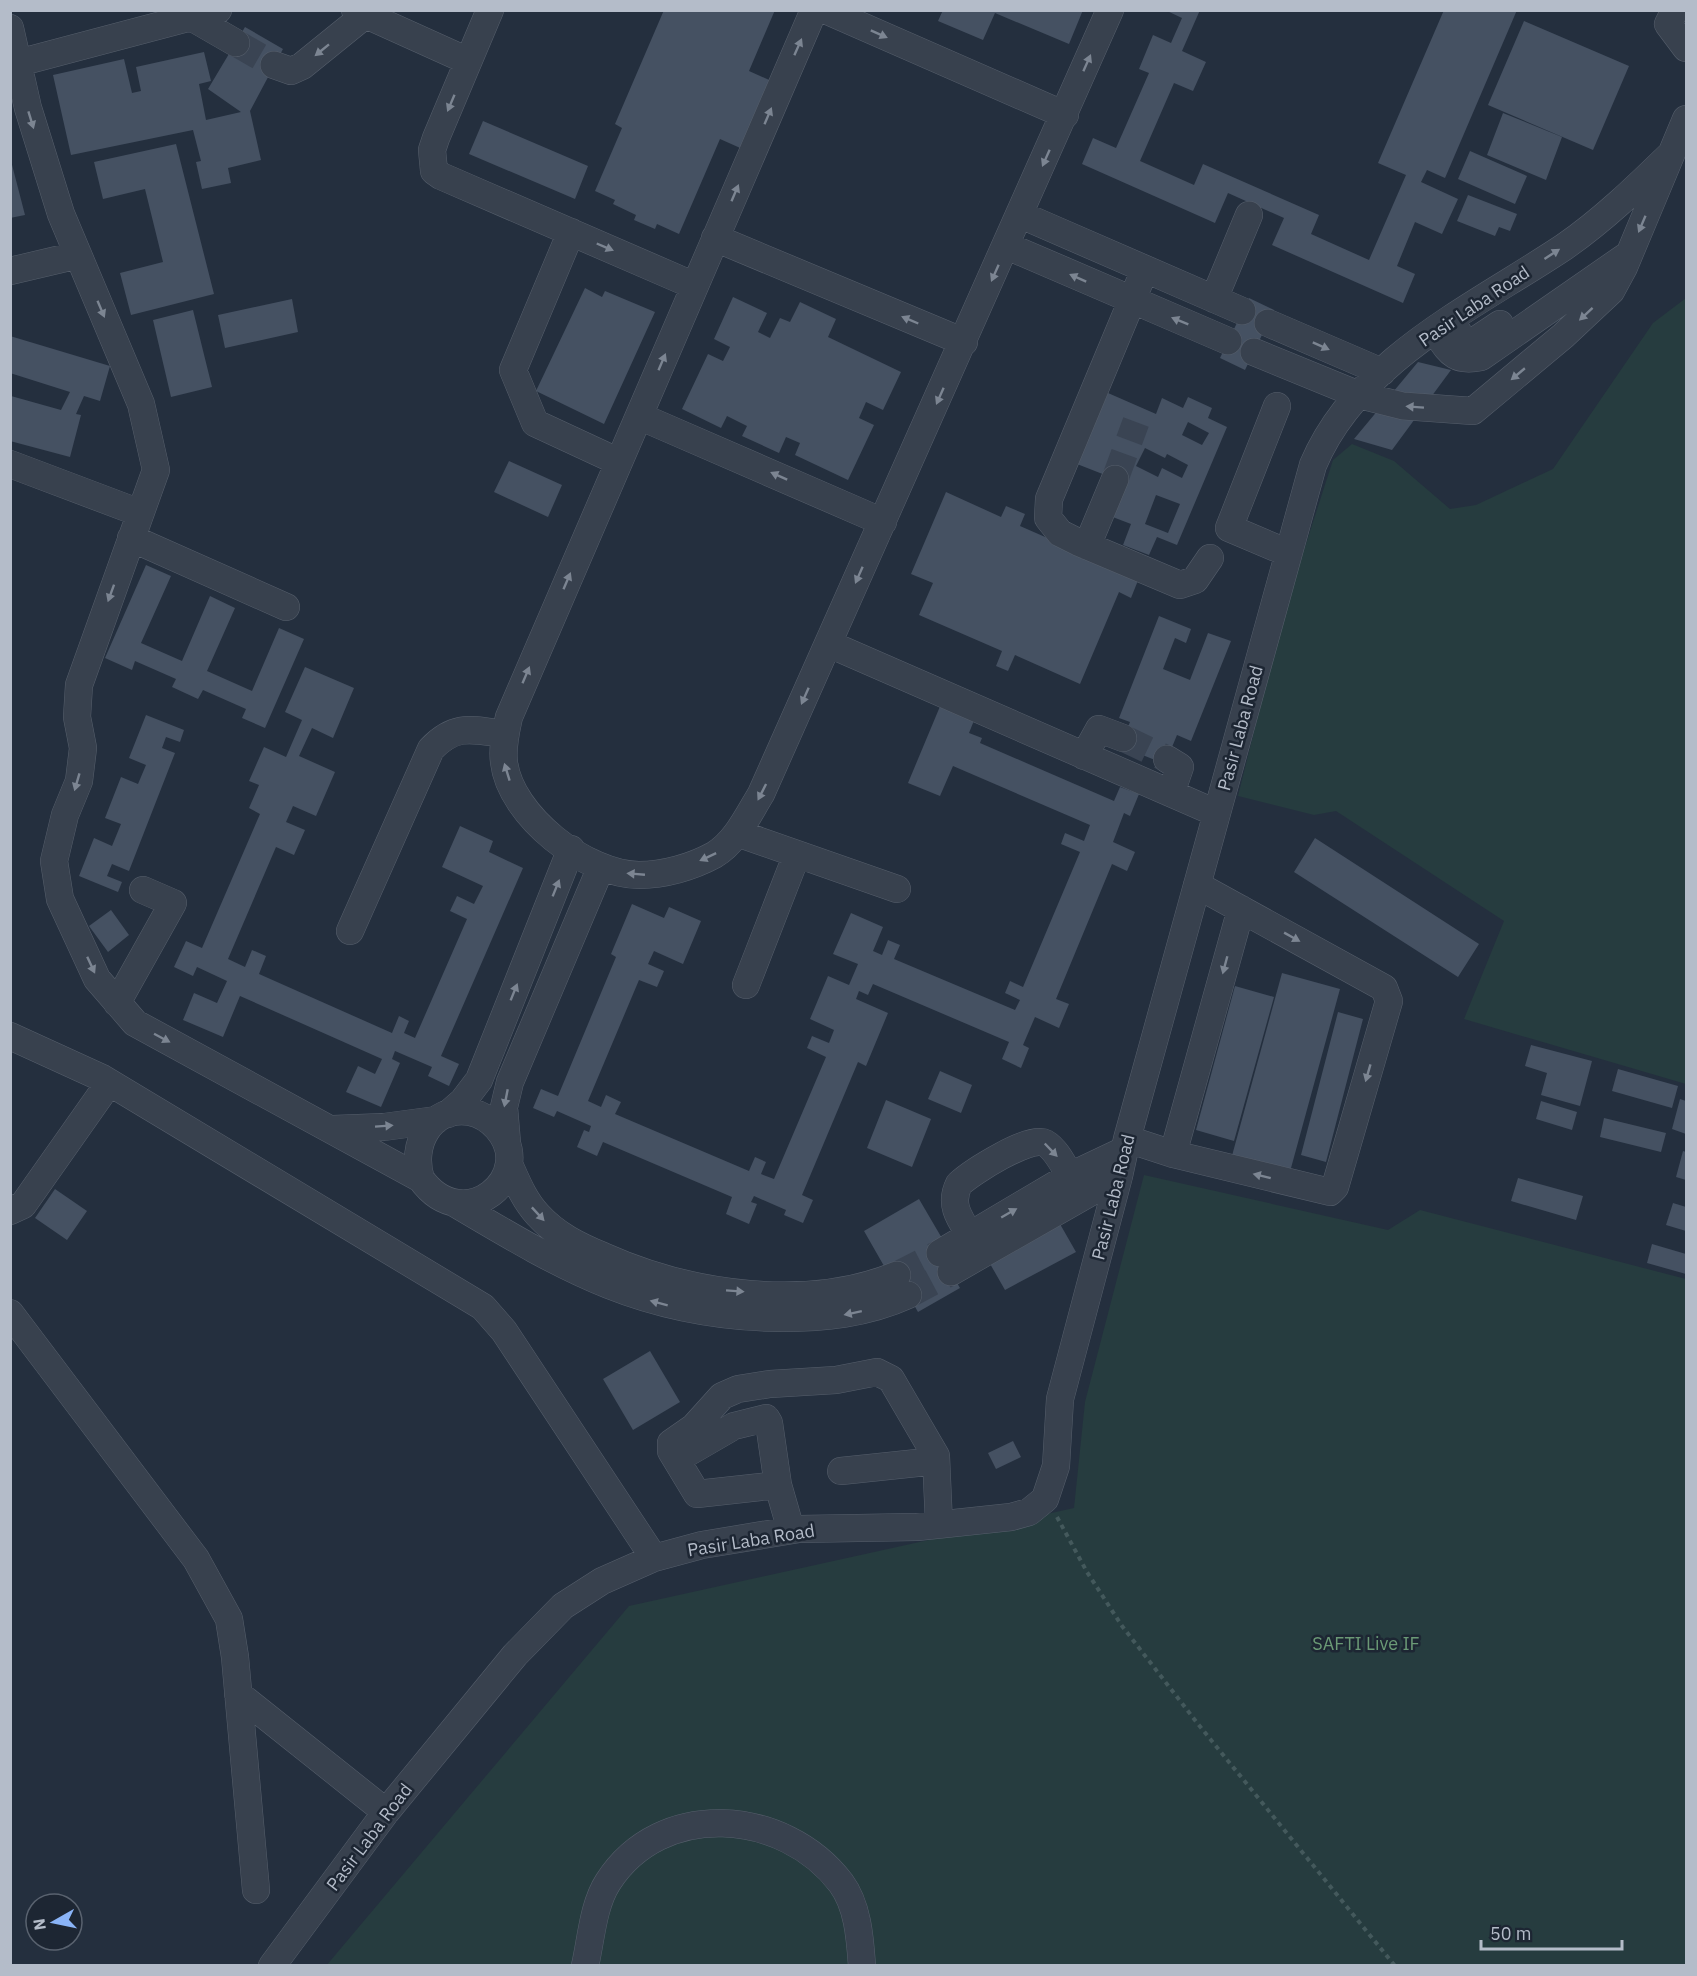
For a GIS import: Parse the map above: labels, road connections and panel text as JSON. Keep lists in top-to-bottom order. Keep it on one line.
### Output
{"streets":{"street":["Pasir Laba Road"]},"parks":["SAFTI Live IF"],"scale_bar":"50 m","north":"left"}
